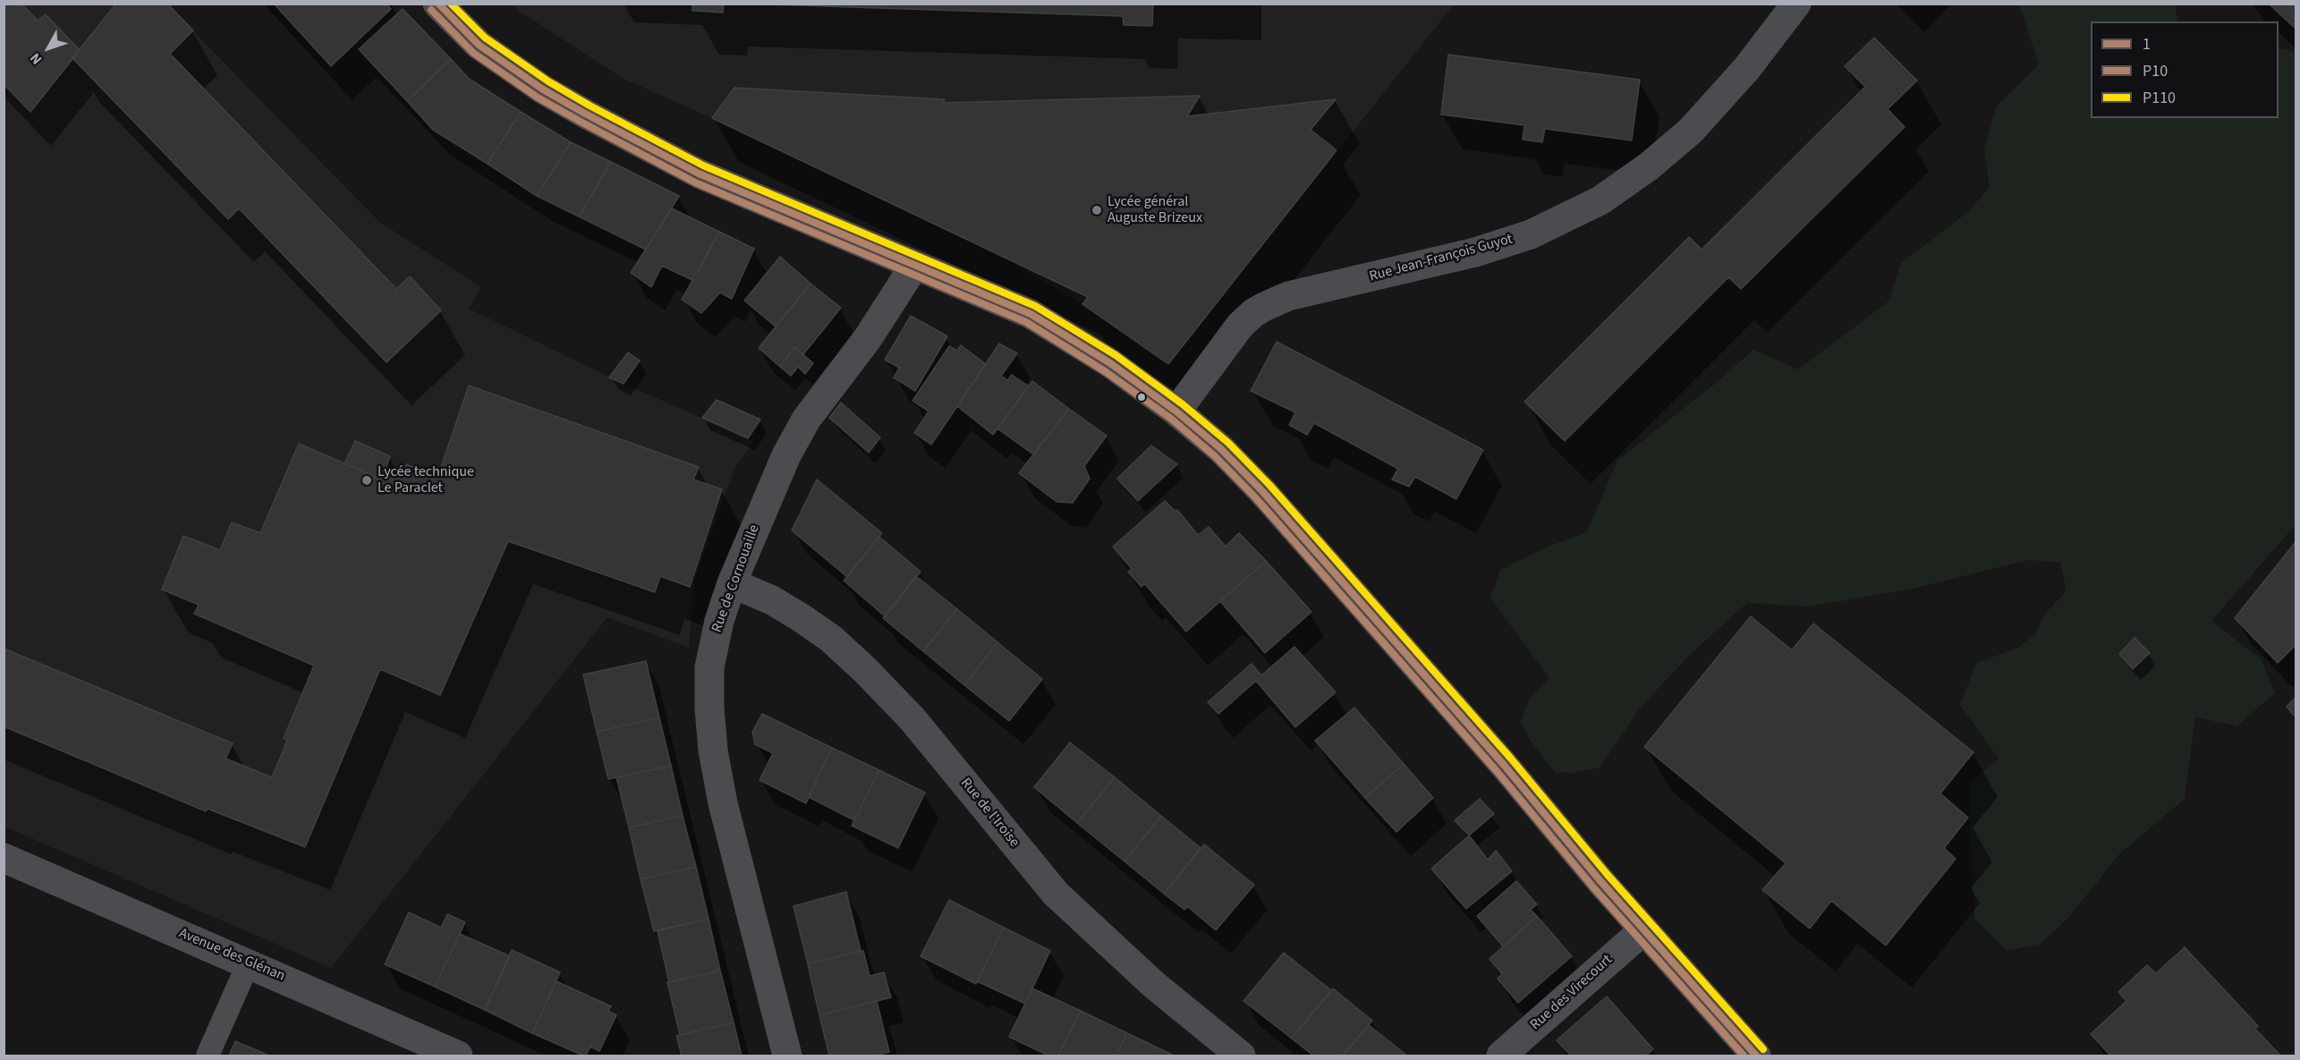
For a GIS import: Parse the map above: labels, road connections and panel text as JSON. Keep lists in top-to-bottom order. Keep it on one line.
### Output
{"streets":{"street":["Rue Jean-François Guyot","Rue de Cornouaille","Rue de l'Iroise","Avenue des Glénan","Rue des Virecourt"]},"crossings":[["Rue de Cornouaille","Rue de l'Iroise"]],"places":["Lycée général Auguste Brizeux","Lycée technique Le Paraclet"],"lines":["transit line 1","transit line P110","transit line P10"],"legend":["1","P10","P110"],"north":"bottom left"}
